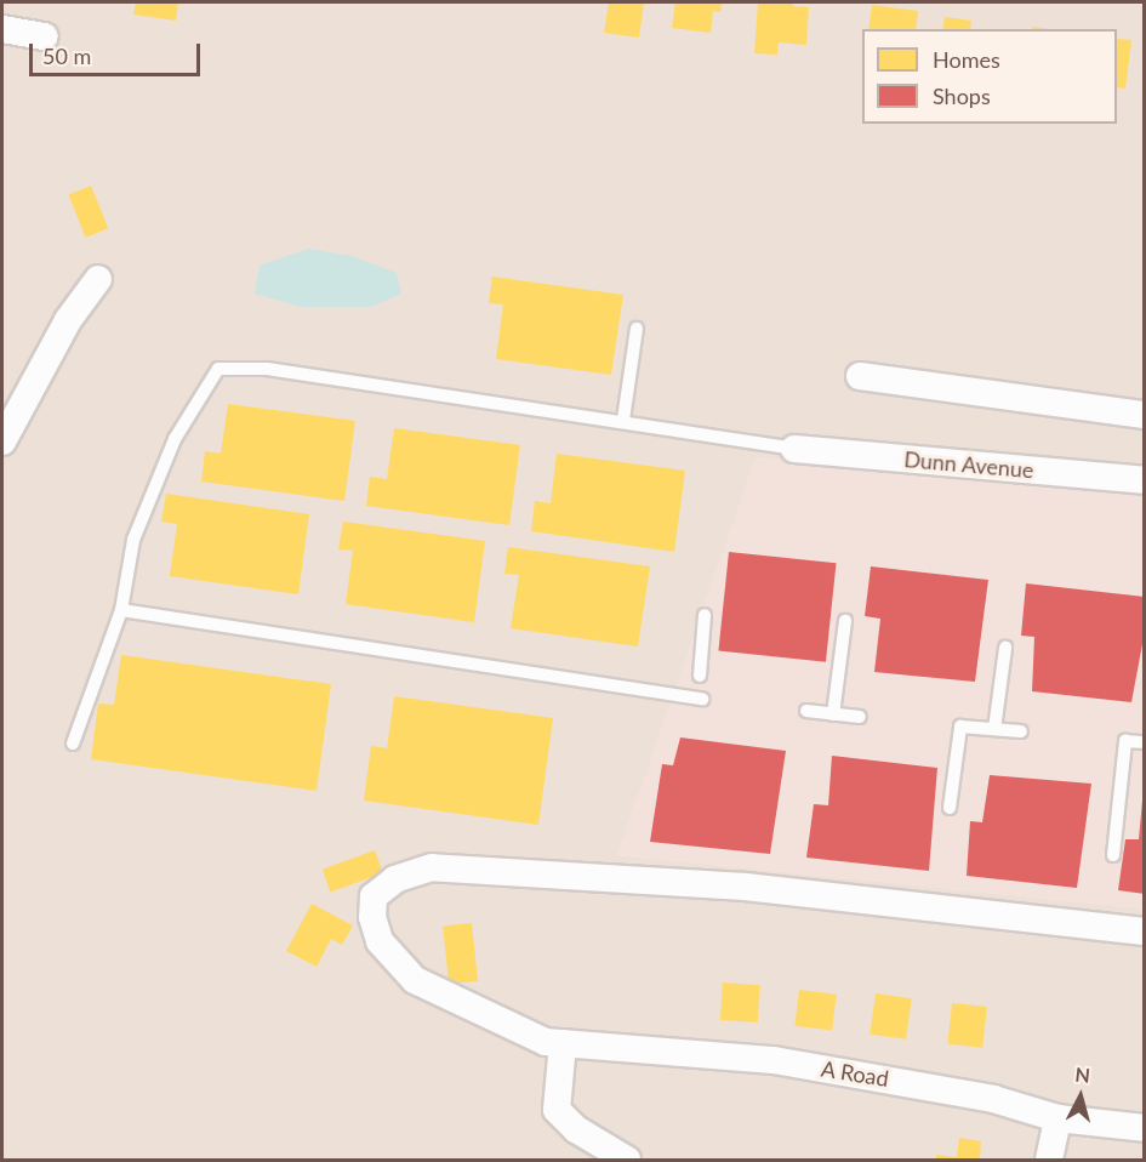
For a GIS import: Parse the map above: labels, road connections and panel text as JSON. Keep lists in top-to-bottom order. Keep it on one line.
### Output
{"streets":{"street":["Dunn Avenue","A Road"]},"legend":["Homes","Shops"],"scale_bar":"50 m","north":"top"}
